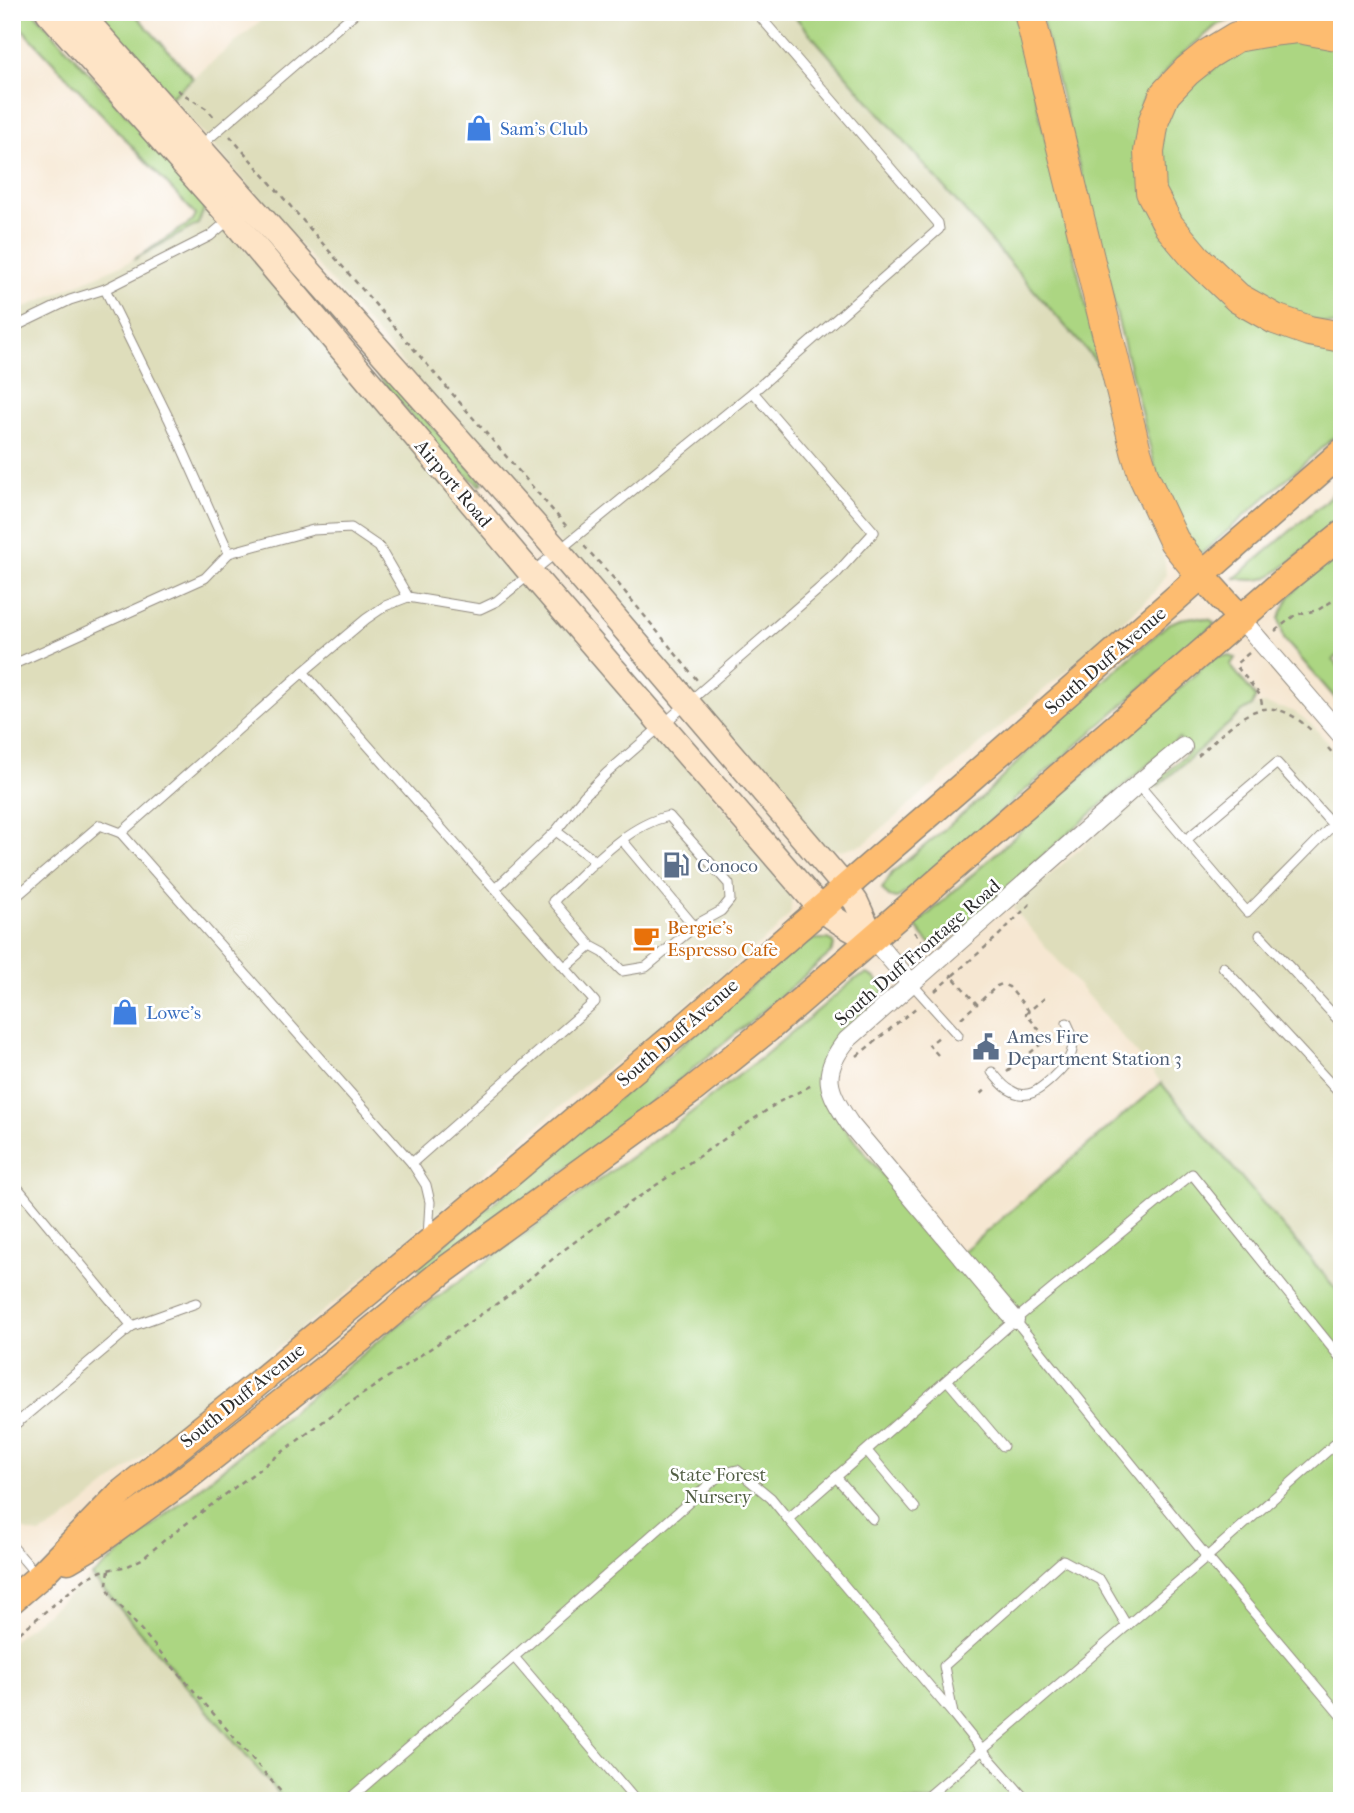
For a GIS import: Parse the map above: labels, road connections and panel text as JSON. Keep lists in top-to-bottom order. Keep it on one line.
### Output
{"streets":{"main road":["Airport Road","South Duff Avenue"],"street":["South Duff Frontage Road"]},"crossings":[["Airport Road","South Duff Avenue"],["Airport Road","South Duff Frontage Road"]],"parks":["State Forest Nursery"],"places":{"shop":["Sam's Club","Lowe's"],"fuel station":["Conoco"],"cafe":["Bergie's Espresso Cafe"],"public building":["Ames Fire Department Station 3"]}}
